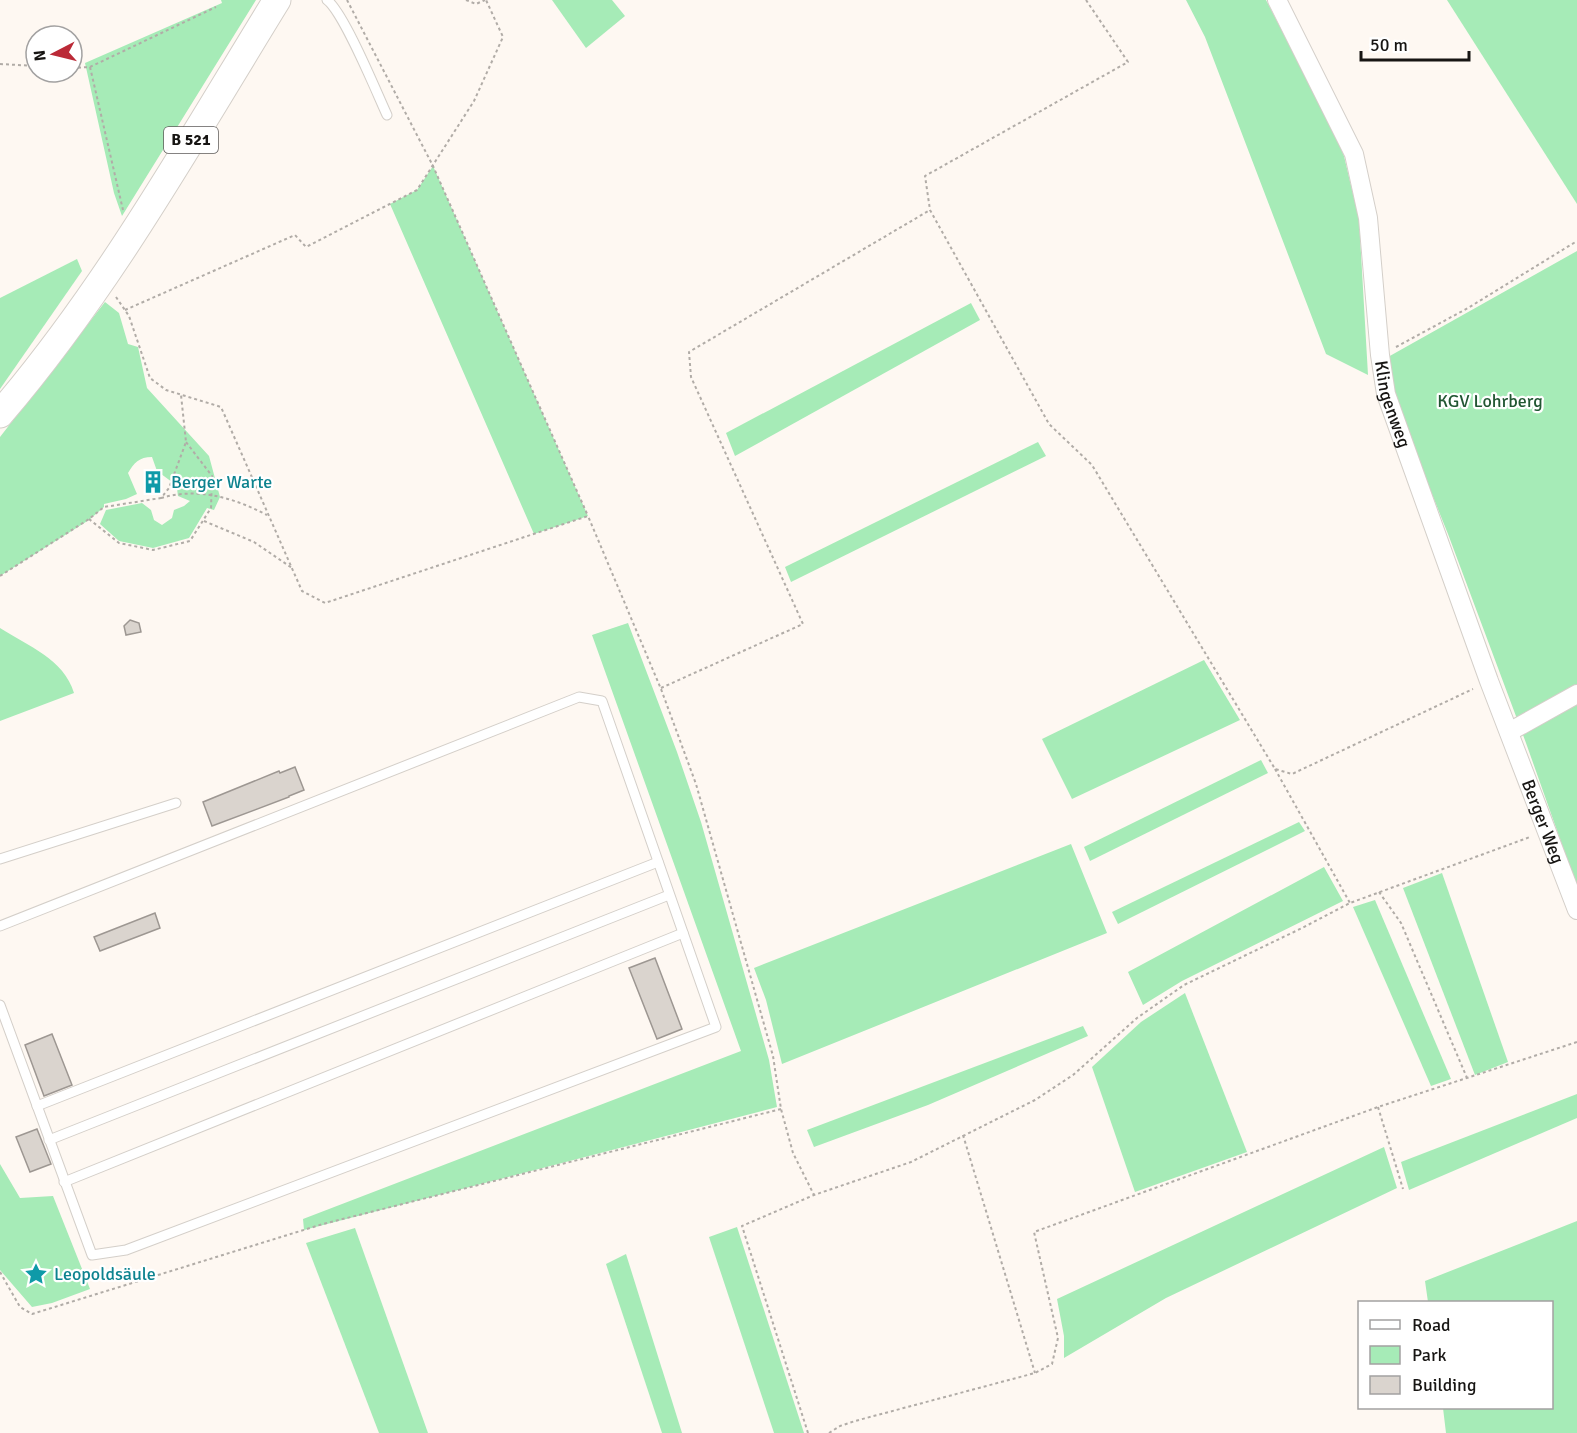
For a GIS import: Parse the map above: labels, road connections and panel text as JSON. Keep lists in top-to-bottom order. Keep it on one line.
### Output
{"streets":{"main road":["B 521"],"street":["Klingenweg","Berger Weg"]},"crossings":[["Klingenweg","Berger Weg"]],"parks":["KGV Lohrberg"],"places":{"building":["Berger Warte"],"place":["Leopoldsäule"]},"legend":["Road","Park","Building"],"scale_bar":"50 m","north":"left"}
